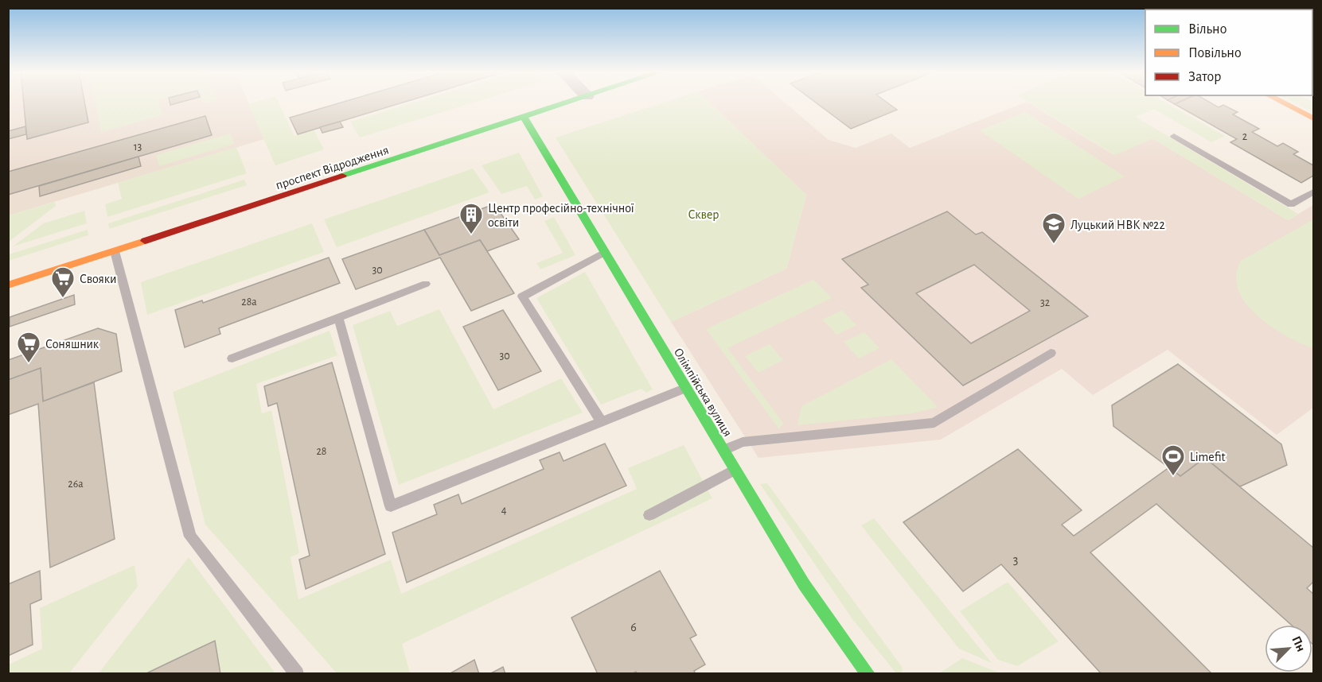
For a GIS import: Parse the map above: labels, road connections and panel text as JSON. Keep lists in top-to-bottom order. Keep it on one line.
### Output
{"streets":{"street":["проспект Відродження","Олімпійська вулиця"]},"crossings":[["проспект Відродження","Олімпійська вулиця"]],"parks":["Сквер"],"places":{"building":["Центр професійно-технічної освіти"],"school or university":["Луцький НВК №22"],"supermarket":["Свояки","Соняшник"],"sports":["Limefit"]},"house_numbers":["2","13","30","28а","32","30","28","26а","4","3","6"],"legend":["Вільно","Повільно","Затор"],"north":"top right"}
